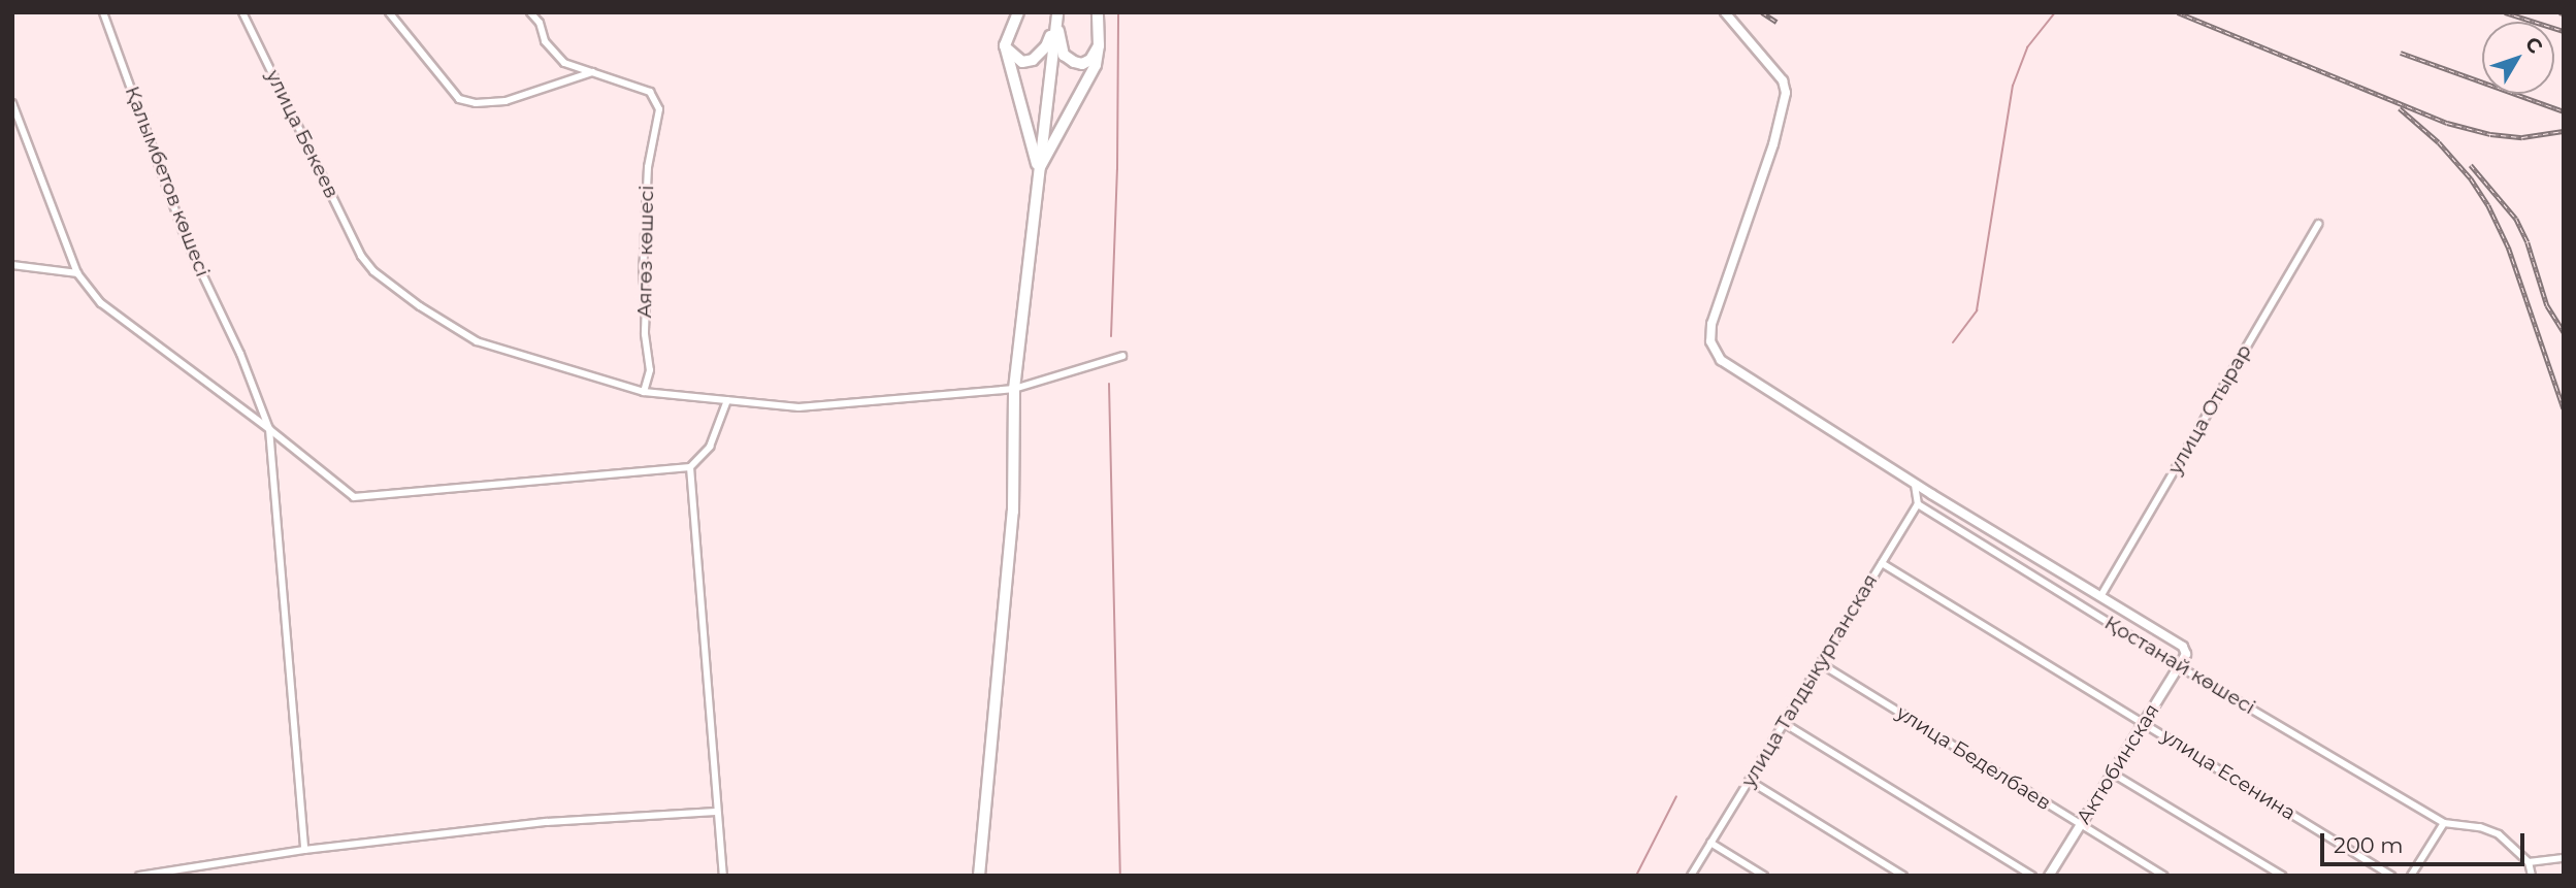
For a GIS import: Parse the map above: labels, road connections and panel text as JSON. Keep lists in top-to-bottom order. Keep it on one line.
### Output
{"streets":{"street":["улица Бекеев","Қалымбетов көшесі","Аягөз көшесі","улица Отырар","Қостанай көшесі","улица Талдыкурганская","улица Беделбаев","Актюбинская","улица Есенина"]},"crossings":[["улица Бекеев","Аягөз көшесі"],["улица Отырар","Актюбинская"],["Қостанай көшесі","улица Талдыкурганская"],["Қостанай көшесі","Актюбинская"],["улица Талдыкурганская","улица Беделбаев"],["улица Талдыкурганская","улица Есенина"],["улица Беделбаев","Актюбинская"],["Актюбинская","улица Есенина"]],"scale_bar":"200 m","north":"top right"}
